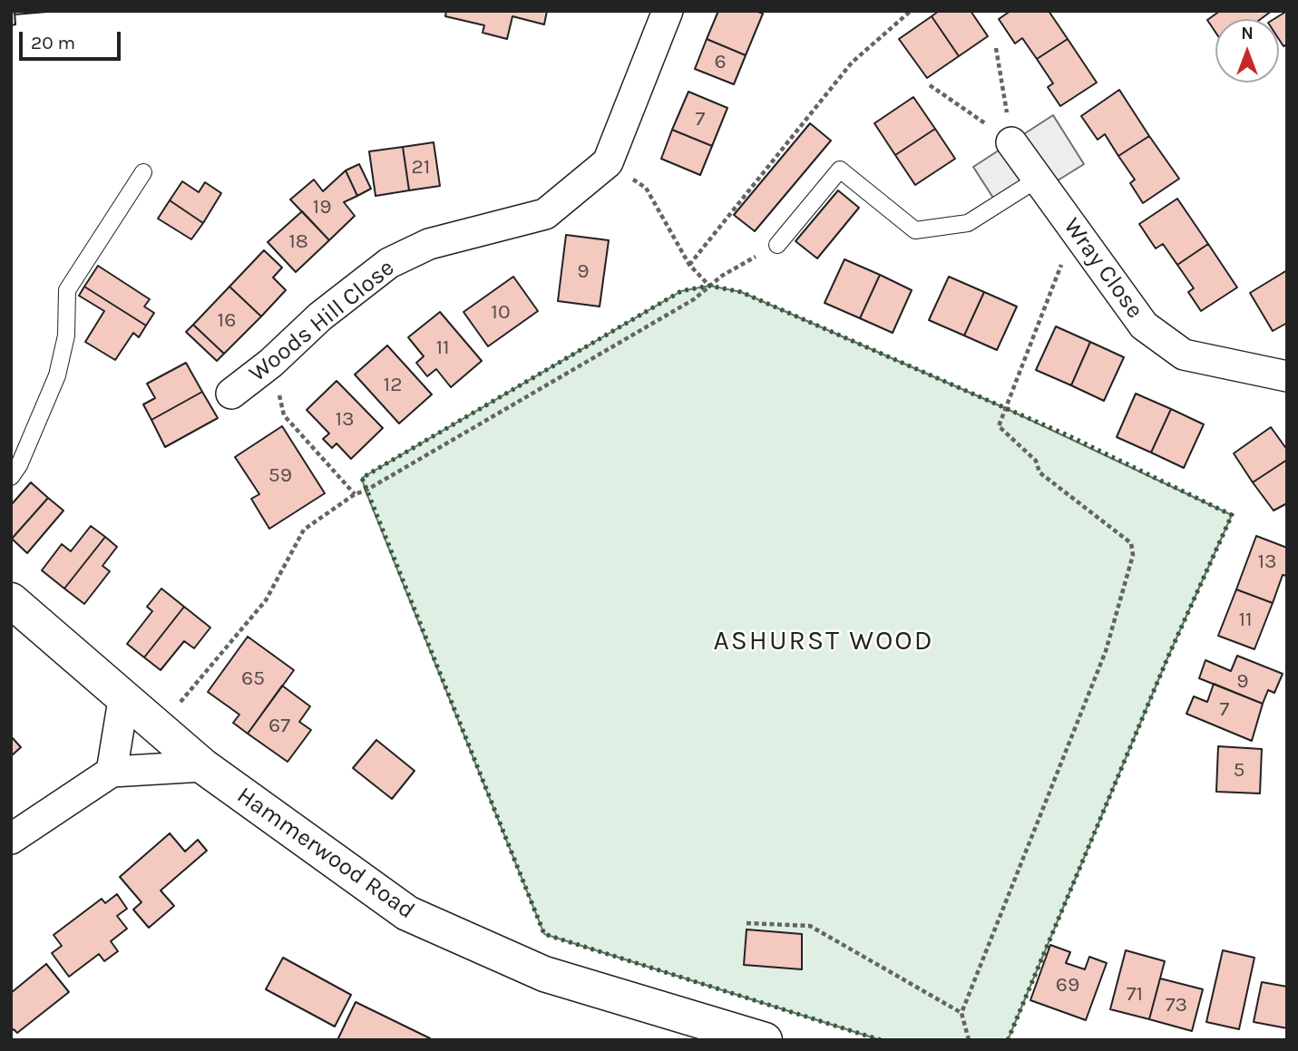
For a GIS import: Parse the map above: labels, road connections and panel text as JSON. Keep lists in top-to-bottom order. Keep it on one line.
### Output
{"streets":{"street":["Wray Close","Woods Hill Close","Hammerwood Road"]},"districts":["ASHURST WOOD"],"house_numbers":["6","7","21","19","18","9","10","16","11","12","13","59","13","11","65","9","7","67","5","69","71","73"],"scale_bar":"20 m","north":"top"}
